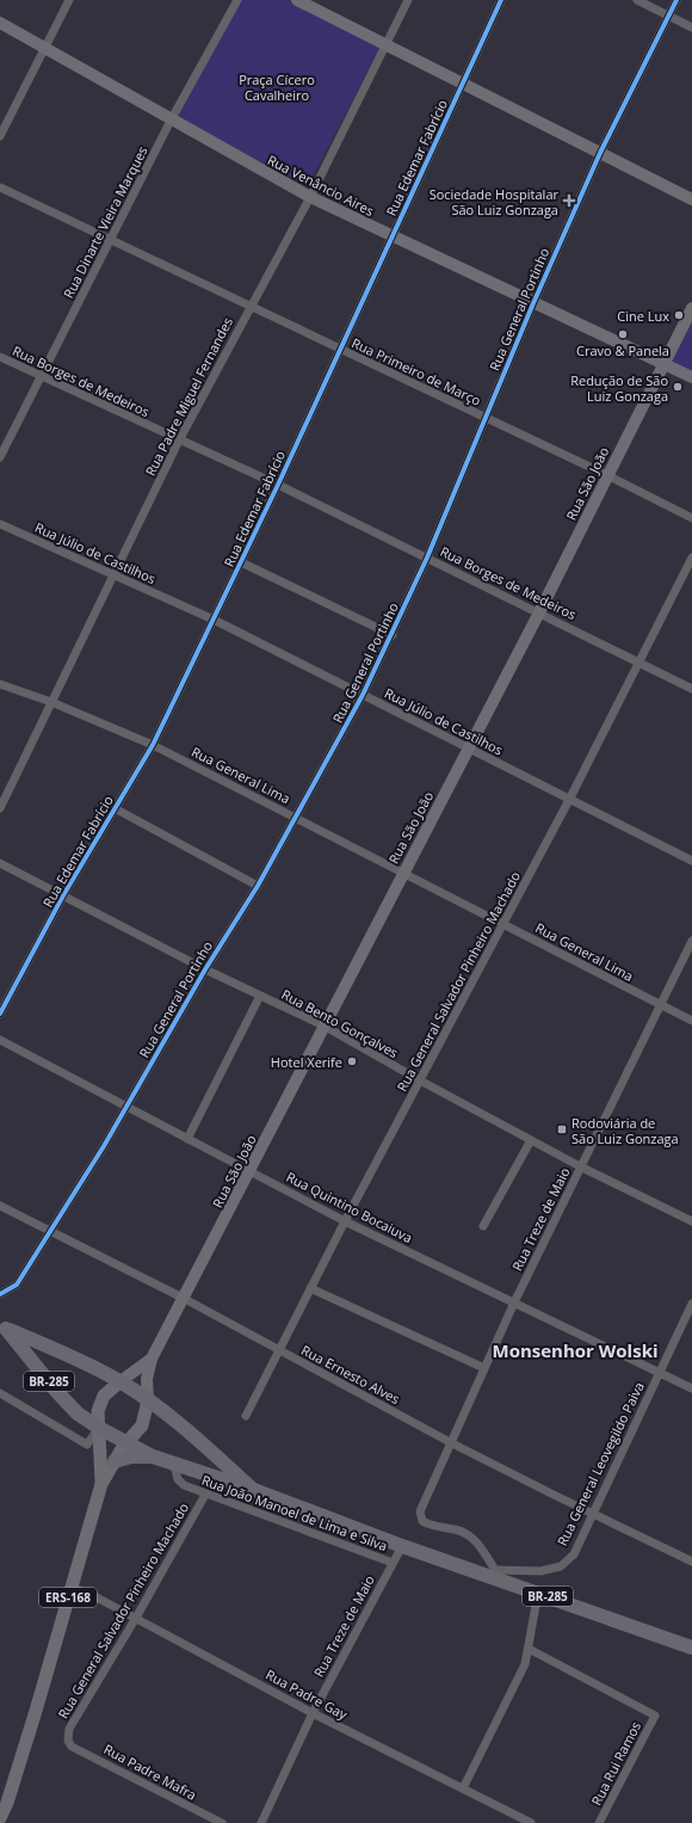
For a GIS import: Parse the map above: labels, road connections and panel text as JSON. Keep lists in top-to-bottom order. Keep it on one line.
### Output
{"streets":{"highway":["BR-285"],"main road":["Rua Venâncio Aires","Rua São João","ERS-168"],"street":["Rua Edemar Fabrício","Rua Dinarte Vieira Marques","Rua General Portinho","Rua Primeiro de Março","Rua Borges de Medeiros","Rua Padre Miguel Fernandes","Rua Júlio de Castilhos","Rua General Lima","Rua General Salvador Pinheiro Machado","Rua Bento Gonçalves","Rua Quintino Bocaiuva","Rua Treze de Maio","Rua Ernesto Alves","Rua General Leovegildo Paiva","Rua João Manoel de Lima e Silva","Rua Padre Gay","Rua Rui Ramos","Rua Padre Mafra"]},"crossings":[["Rua Edemar Fabrício","Rua Venâncio Aires"],["Rua Edemar Fabrício","Rua Primeiro de Março"],["Rua Edemar Fabrício","Rua Borges de Medeiros"],["Rua Edemar Fabrício","Rua Júlio de Castilhos"],["Rua Edemar Fabrício","Rua General Lima"],["Rua Edemar Fabrício","Rua Bento Gonçalves"],["Rua Venâncio Aires","Rua Dinarte Vieira Marques"],["Rua Venâncio Aires","Rua General Portinho"],["Rua Venâncio Aires","Rua Padre Miguel Fernandes"],["Rua Venâncio Aires","Rua São João"],["Rua Dinarte Vieira Marques","Rua Primeiro de Março"],["Rua Dinarte Vieira Marques","Rua Borges de Medeiros"],["Rua General Portinho","Rua Primeiro de Março"],["Rua General Portinho","Rua Borges de Medeiros"],["Rua General Portinho","Rua Júlio de Castilhos"],["Rua General Portinho","Rua General Lima"],["Rua General Portinho","Rua Bento Gonçalves"],["Rua General Portinho","Rua Quintino Bocaiuva"],["Rua General Portinho","Rua Ernesto Alves"],["Rua Primeiro de Março","Rua Padre Miguel Fernandes"],["Rua Primeiro de Março","Rua São João"],["Rua Borges de Medeiros","Rua Padre Miguel Fernandes"],["Rua Borges de Medeiros","Rua São João"],["Rua Borges de Medeiros","Rua General Salvador Pinheiro Machado"],["Rua Padre Miguel Fernandes","Rua Júlio de Castilhos"],["Rua Padre Miguel Fernandes","Rua General Lima"],["Rua São João","Rua Júlio de Castilhos"],["Rua São João","Rua General Lima"],["Rua São João","Rua Bento Gonçalves"],["Rua São João","Rua Quintino Bocaiuva"],["Rua São João","Rua Ernesto Alves"],["Rua São João","BR-285"],["Rua São João","ERS-168"],["Rua Júlio de Castilhos","Rua General Salvador Pinheiro Machado"],["Rua General Lima","Rua General Salvador Pinheiro Machado"],["Rua General Lima","Rua Treze de Maio"],["Rua General Salvador Pinheiro Machado","Rua Bento Gonçalves"],["Rua General Salvador Pinheiro Machado","Rua Quintino Bocaiuva"],["Rua General Salvador Pinheiro Machado","Rua Ernesto Alves"],["Rua General Salvador Pinheiro Machado","Rua João Manoel de Lima e Silva"],["Rua General Salvador Pinheiro Machado","Rua Padre Gay"],["Rua General Salvador Pinheiro Machado","Rua Padre Mafra"],["Rua Bento Gonçalves","Rua Treze de Maio"],["Rua Quintino Bocaiuva","Rua Treze de Maio"],["Rua Quintino Bocaiuva","Rua General Leovegildo Paiva"],["Rua Treze de Maio","Rua Ernesto Alves"],["Rua Treze de Maio","BR-285"],["Rua Treze de Maio","Rua General Leovegildo Paiva"],["Rua Treze de Maio","Rua João Manoel de Lima e Silva"],["Rua Treze de Maio","Rua Padre Gay"],["Rua Ernesto Alves","Rua General Leovegildo Paiva"],["BR-285","Rua General Leovegildo Paiva"],["BR-285","Rua João Manoel de Lima e Silva"],["BR-285","ERS-168"],["ERS-168","Rua Padre Gay"]],"districts":["Monsenhor Wolski"],"parks":["Praça Cícero Cavalheiro"],"places":{"health":["Sociedade Hospitalar São Luiz Gonzaga"],"other":["Cine Lux","Cravo & Panela","Redução de São Luiz Gonzaga","Hotel Xerife"],"transit":["Rodoviária de São Luiz Gonzaga"]}}
